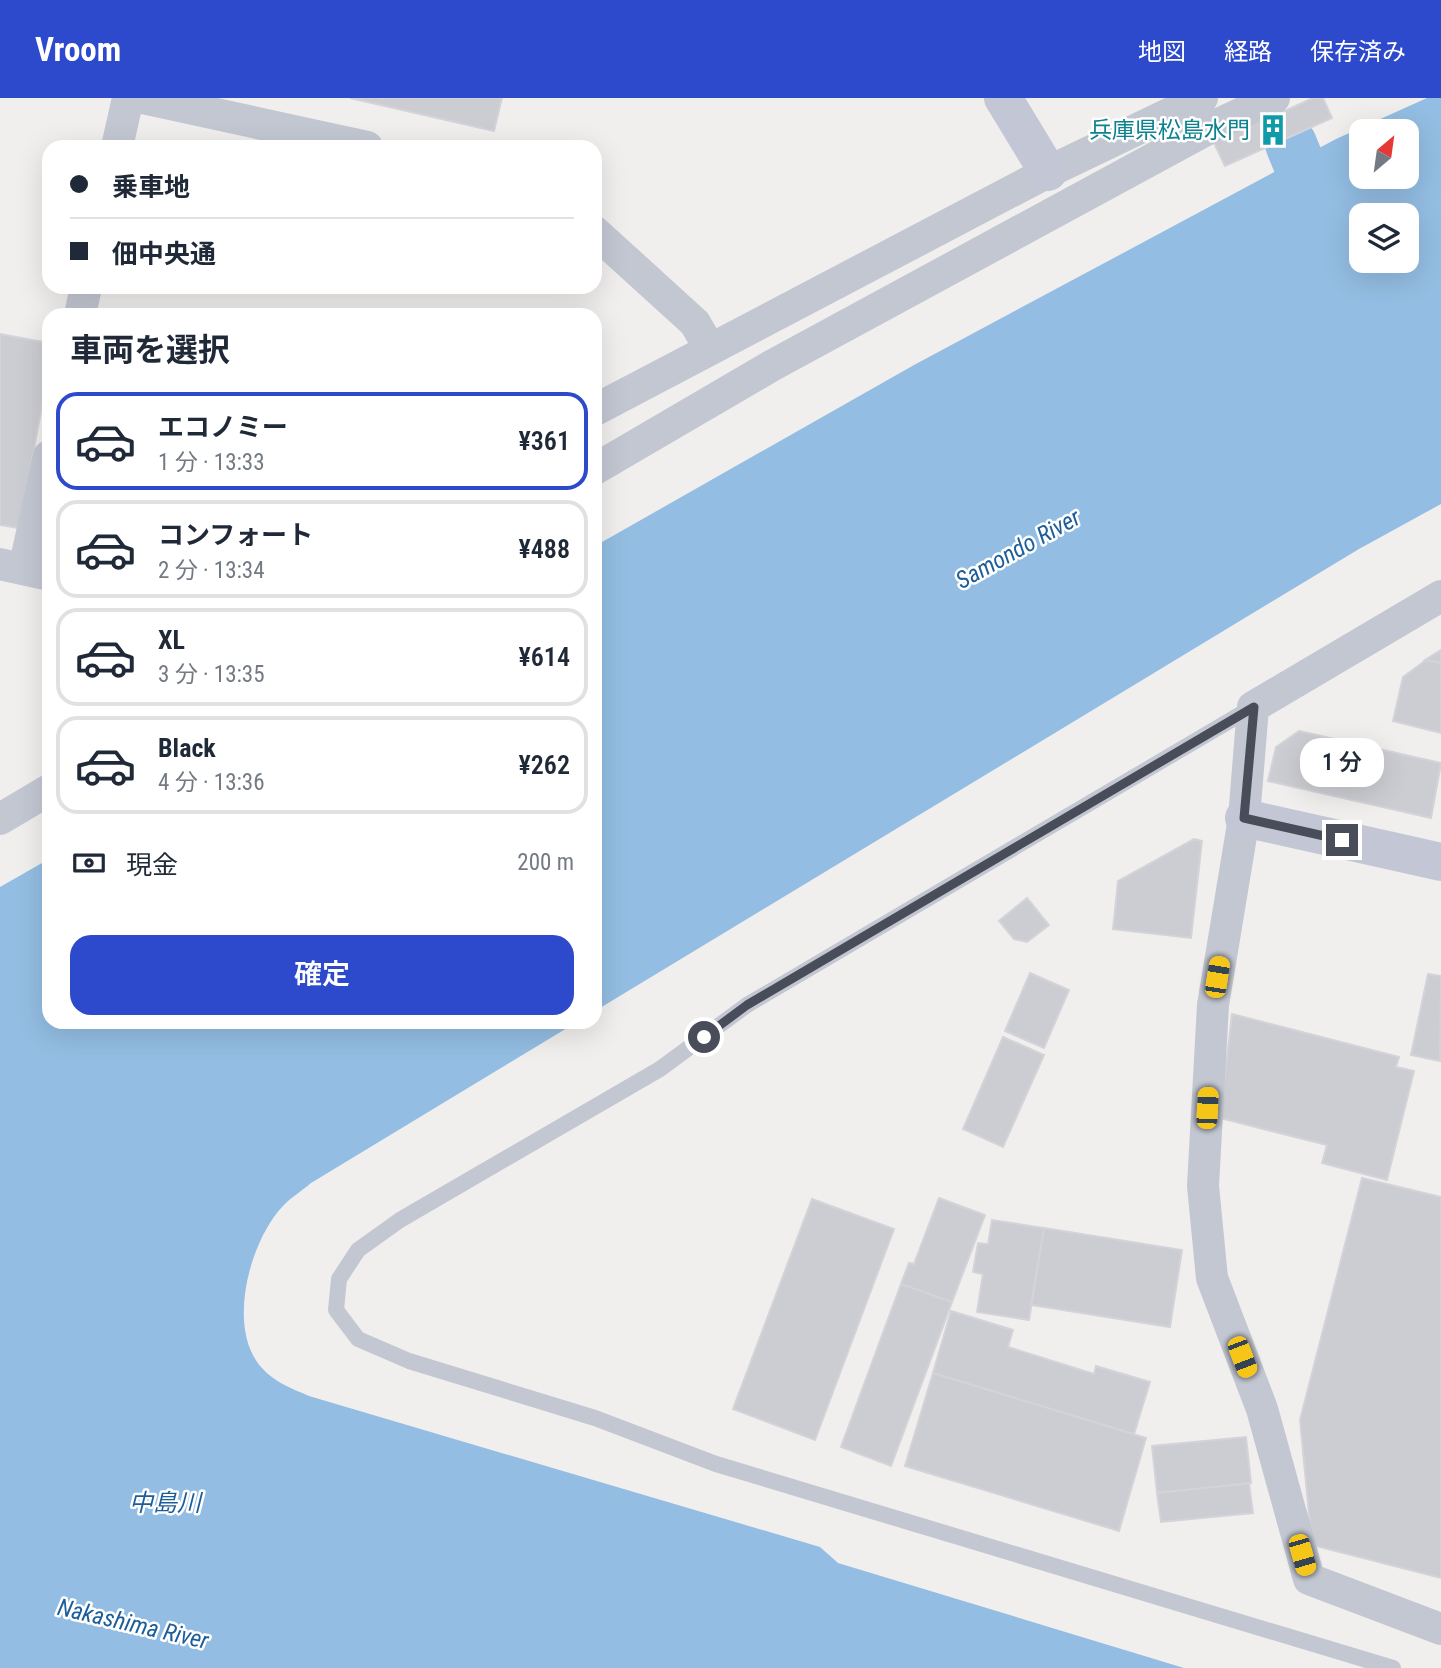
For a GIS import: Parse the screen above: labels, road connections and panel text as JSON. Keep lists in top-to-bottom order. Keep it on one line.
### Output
{"water":["Samondo River","中島川","Nakashima River"],"places":{"building":["兵庫県松島水門"]},"north":"top right","page":{"header":"Vroom","nav":["地図","経路","保存済み"],"banner":["乗車地","佃中央通"],"heading":"車両を選択","list":[{"name":"エコノミー","note":"1 分 · 13:33","value":"¥361"},{"name":"コンフォート","note":"2 分 · 13:34","value":"¥488"},{"name":"XL","note":"3 分 · 13:35","value":"¥614"},{"name":"Black","note":"4 分 · 13:36","value":"¥262"}],"bubble":"1 分","pay":["現金","200 m"],"buttons":"確定"}}
